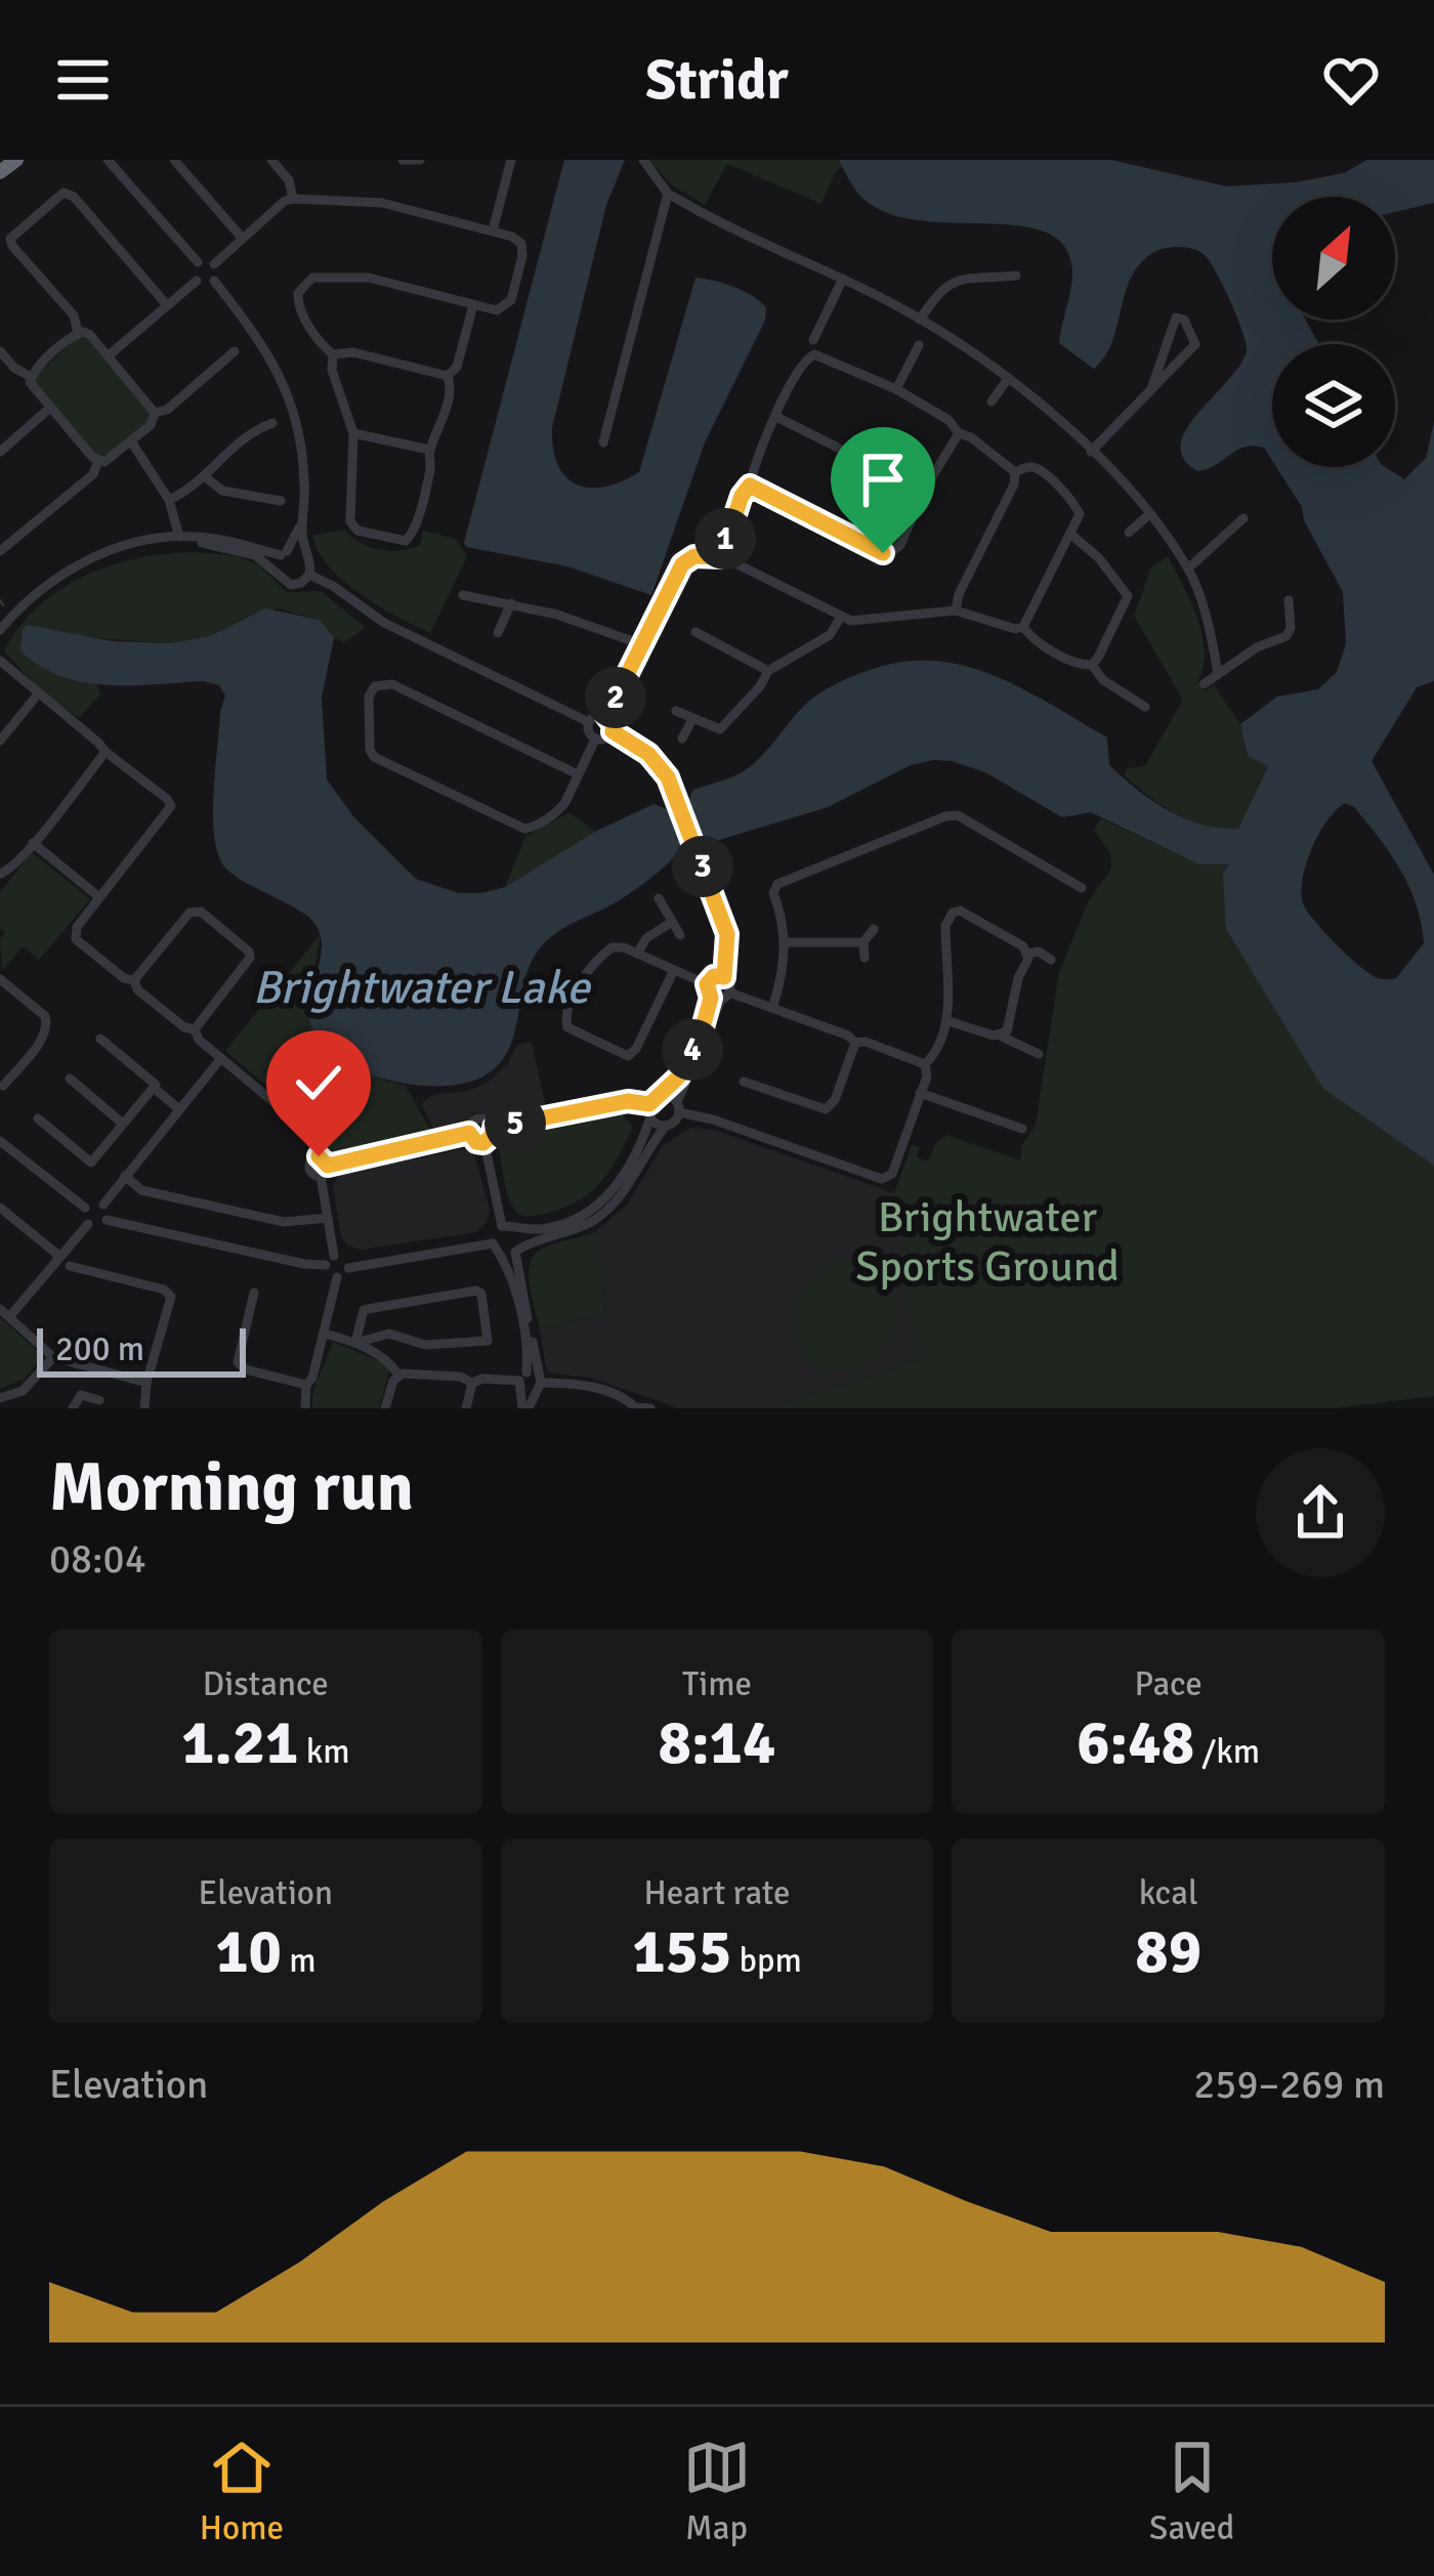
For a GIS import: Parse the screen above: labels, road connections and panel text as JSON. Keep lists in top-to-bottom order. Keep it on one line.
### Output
{"water":["Brightwater Lake"],"parks":["Brightwater Sports Ground"],"scale_bar":"200 m","north":"top right","page":{"header":"Stridr","pins":["1","2","3","4","5"],"scale":"200 m","heading":["Morning run","08:04"],"stats":[["Distance","1.21 km"],["Time","8:14"],["Pace","6:48 /km"],["Elevation","10 m"],["Heart rate","155 bpm"],["kcal","89"]],"chart":["Elevation","259–269 m"],"tabs":["Home","Map","Saved"]}}
